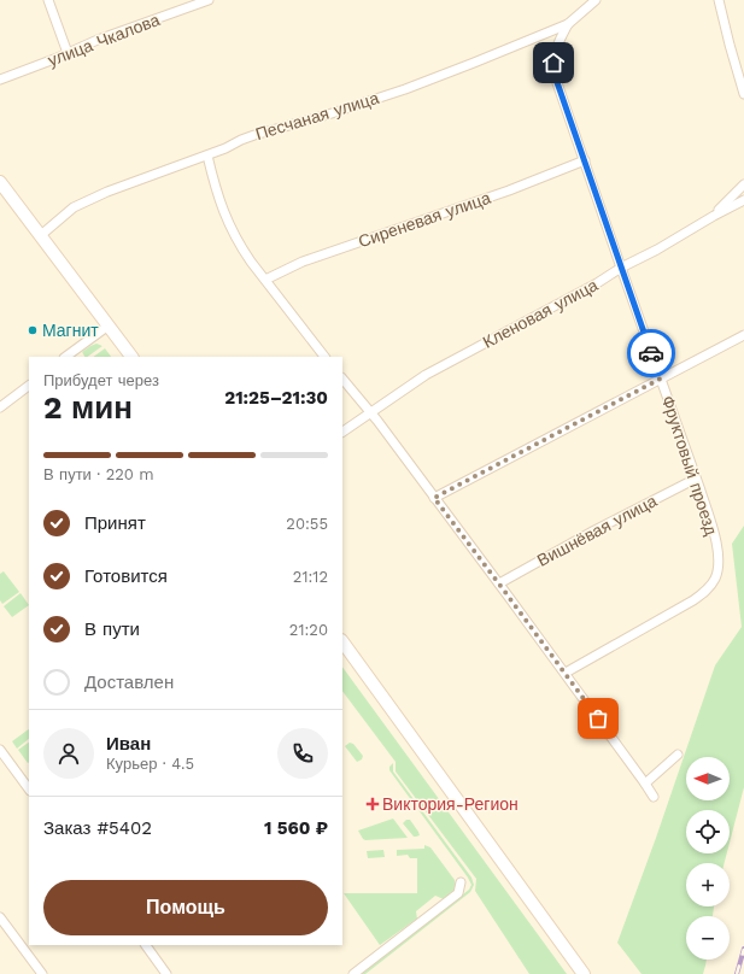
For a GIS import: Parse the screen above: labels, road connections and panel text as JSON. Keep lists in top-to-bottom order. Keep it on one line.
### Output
{"streets":{"street":["улица Чкалова","Песчаная улица","Сиреневая улица","Кленовая улица","Фруктовый проезд","Вишнёвая улица"]},"crossings":[["Песчаная улица","Фруктовый проезд"],["Сиреневая улица","Фруктовый проезд"],["Кленовая улица","Фруктовый проезд"],["Фруктовый проезд","Вишнёвая улица"]],"places":{"other":["Магнит"],"health":["Виктория-Регион"]},"north":"left","page":{"heading":["2 мин","Прибудет через","21:25–21:30"],"panel":["Иван","Курьер · 4.5","Заказ #5402","1 560 ₽"],"bar":"В пути · 220 m","list":[["Принят","20:55"],["Готовится","21:12"],["В пути","21:20"],"Доставлен"],"map_buttons":["+","−"],"buttons":"Помощь"}}
